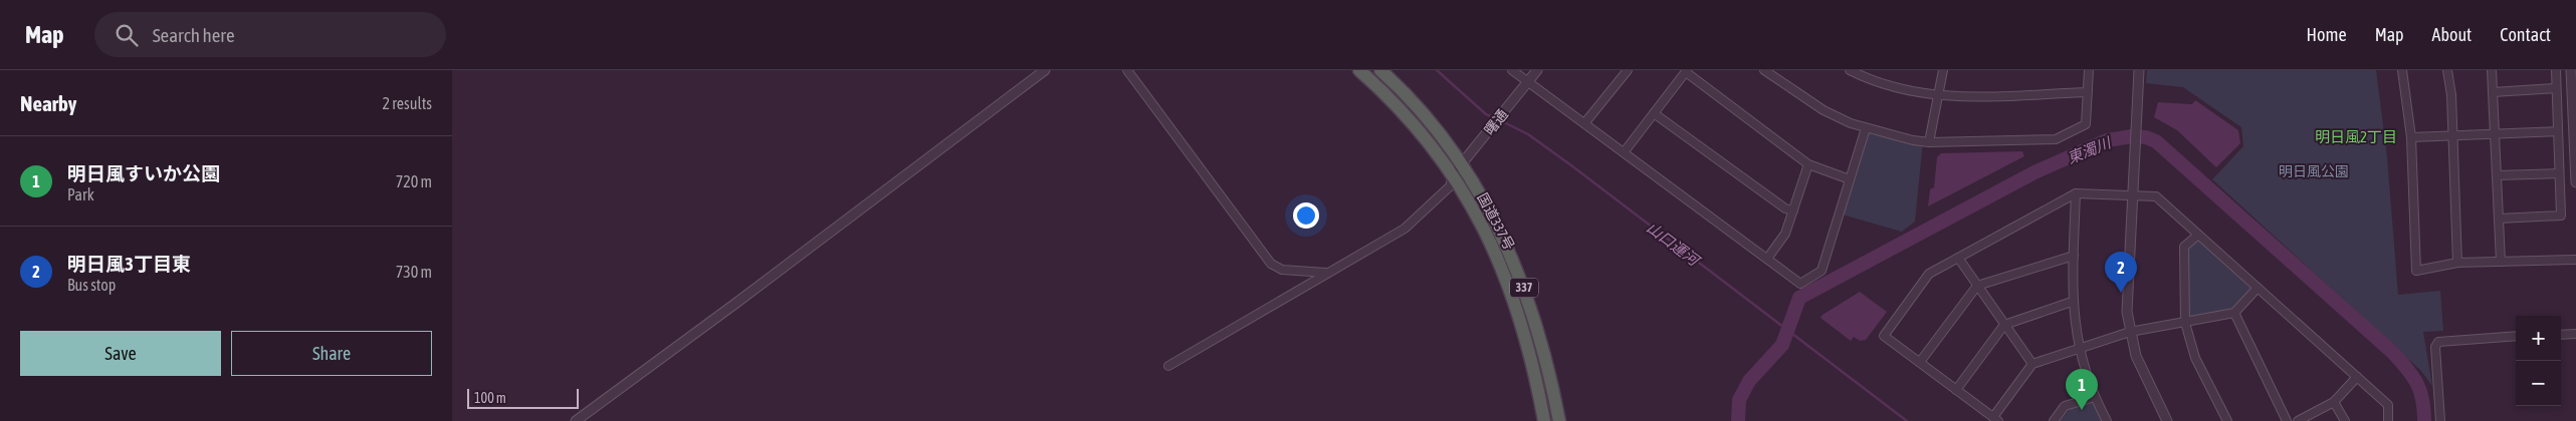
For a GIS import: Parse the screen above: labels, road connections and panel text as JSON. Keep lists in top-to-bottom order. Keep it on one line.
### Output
{"streets":{"highway":["国道337号","337"],"street":["曙通"]},"crossings":[["曙通","国道337号"]],"districts":["明日風2丁目"],"water":["東濁川","山口運河"],"parks":["明日風公園"],"scale_bar":"100 m","page":{"header":"Map","search":"Search here","nav":["Home","Map","About","Contact"],"heading":["Nearby","2 results"],"list":[{"mark":"1","name":"明日風すいか公園","note":"Park","value":"720 m"},{"mark":"2","name":"明日風3丁目東","note":"Bus stop","value":"730 m"}],"pins":["2","1"],"buttons":["Save","Share"],"map_buttons":["+","−"],"scale":"100 m"}}
